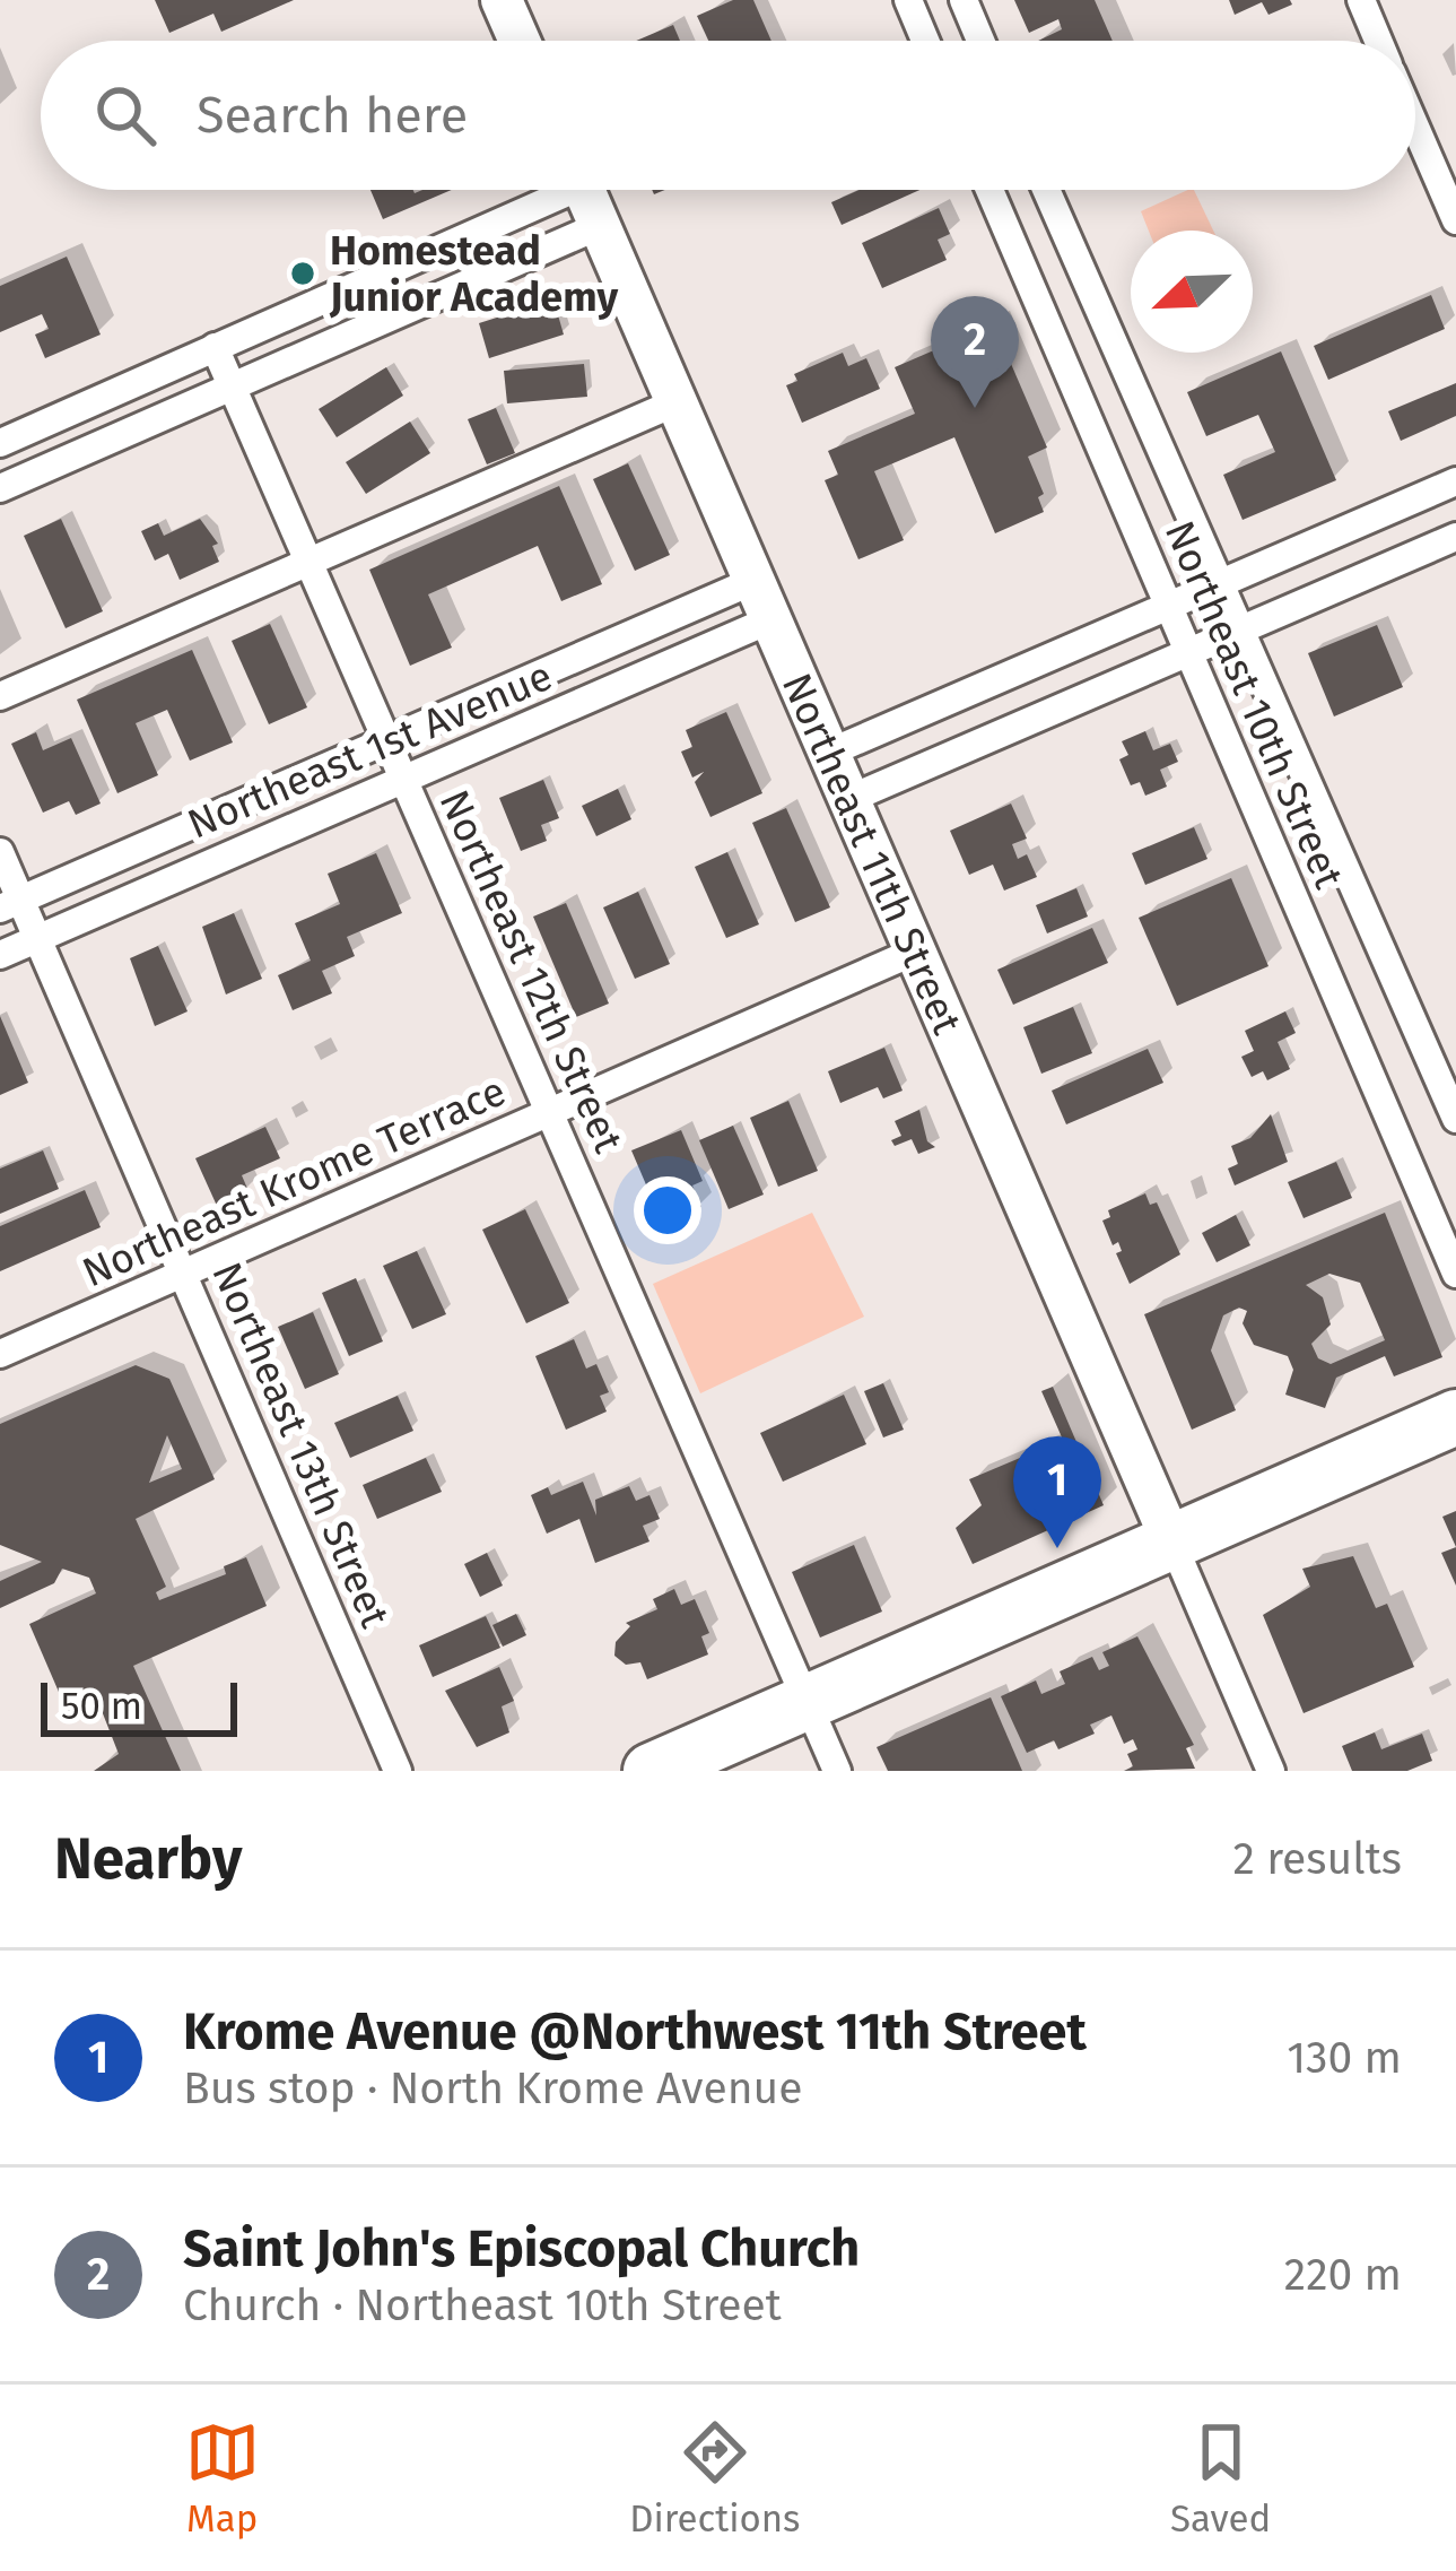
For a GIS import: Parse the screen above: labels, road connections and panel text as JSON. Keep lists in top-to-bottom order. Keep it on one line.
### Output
{"streets":{"street":["Northeast 10th Street","Northeast 1st Avenue","Northeast 11th Street","Northeast 12th Street","Northeast Krome Terrace","Northeast 13th Street"]},"crossings":[["Northeast 1st Avenue","Northeast 11th Street"],["Northeast 1st Avenue","Northeast 12th Street"],["Northeast 1st Avenue","Northeast 13th Street"],["Northeast 11th Street","Northeast Krome Terrace"],["Northeast 12th Street","Northeast Krome Terrace"],["Northeast Krome Terrace","Northeast 13th Street"]],"places":["Homestead Junior Academy"],"scale_bar":"50 m","north":"bottom left","page":{"search":"Search here","pins":["2","1"],"scale":"50 m","heading":["Nearby","2 results"],"list":[{"mark":"1","name":"Krome Avenue @Northwest 11th Street","note":"Bus stop · North Krome Avenue","value":"130 m"},{"mark":"2","name":"Saint John's Episcopal Church","note":"Church · Northeast 10th Street","value":"220 m"}],"nav":["Map","Directions","Saved"]}}
